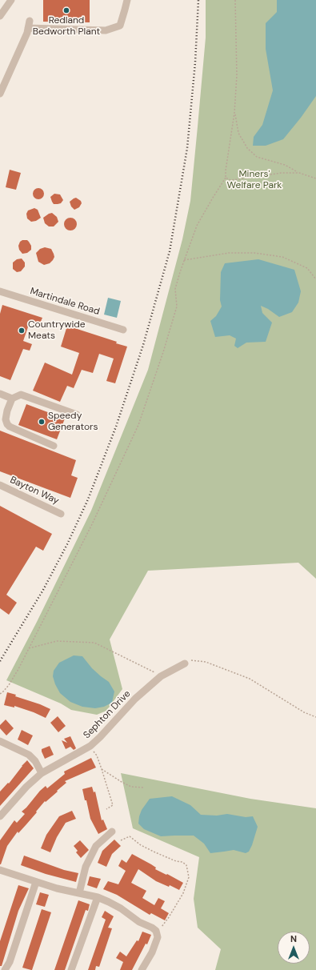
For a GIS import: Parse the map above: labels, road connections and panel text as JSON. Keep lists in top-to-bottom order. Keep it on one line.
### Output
{"streets":{"street":["Martindale Road","Bayton Way","Sephton Drive"]},"parks":["Miners' Welfare Park"],"places":["Redland Bedworth Plant","Countrywide Meats","Speedy Generators"],"north":"top"}
